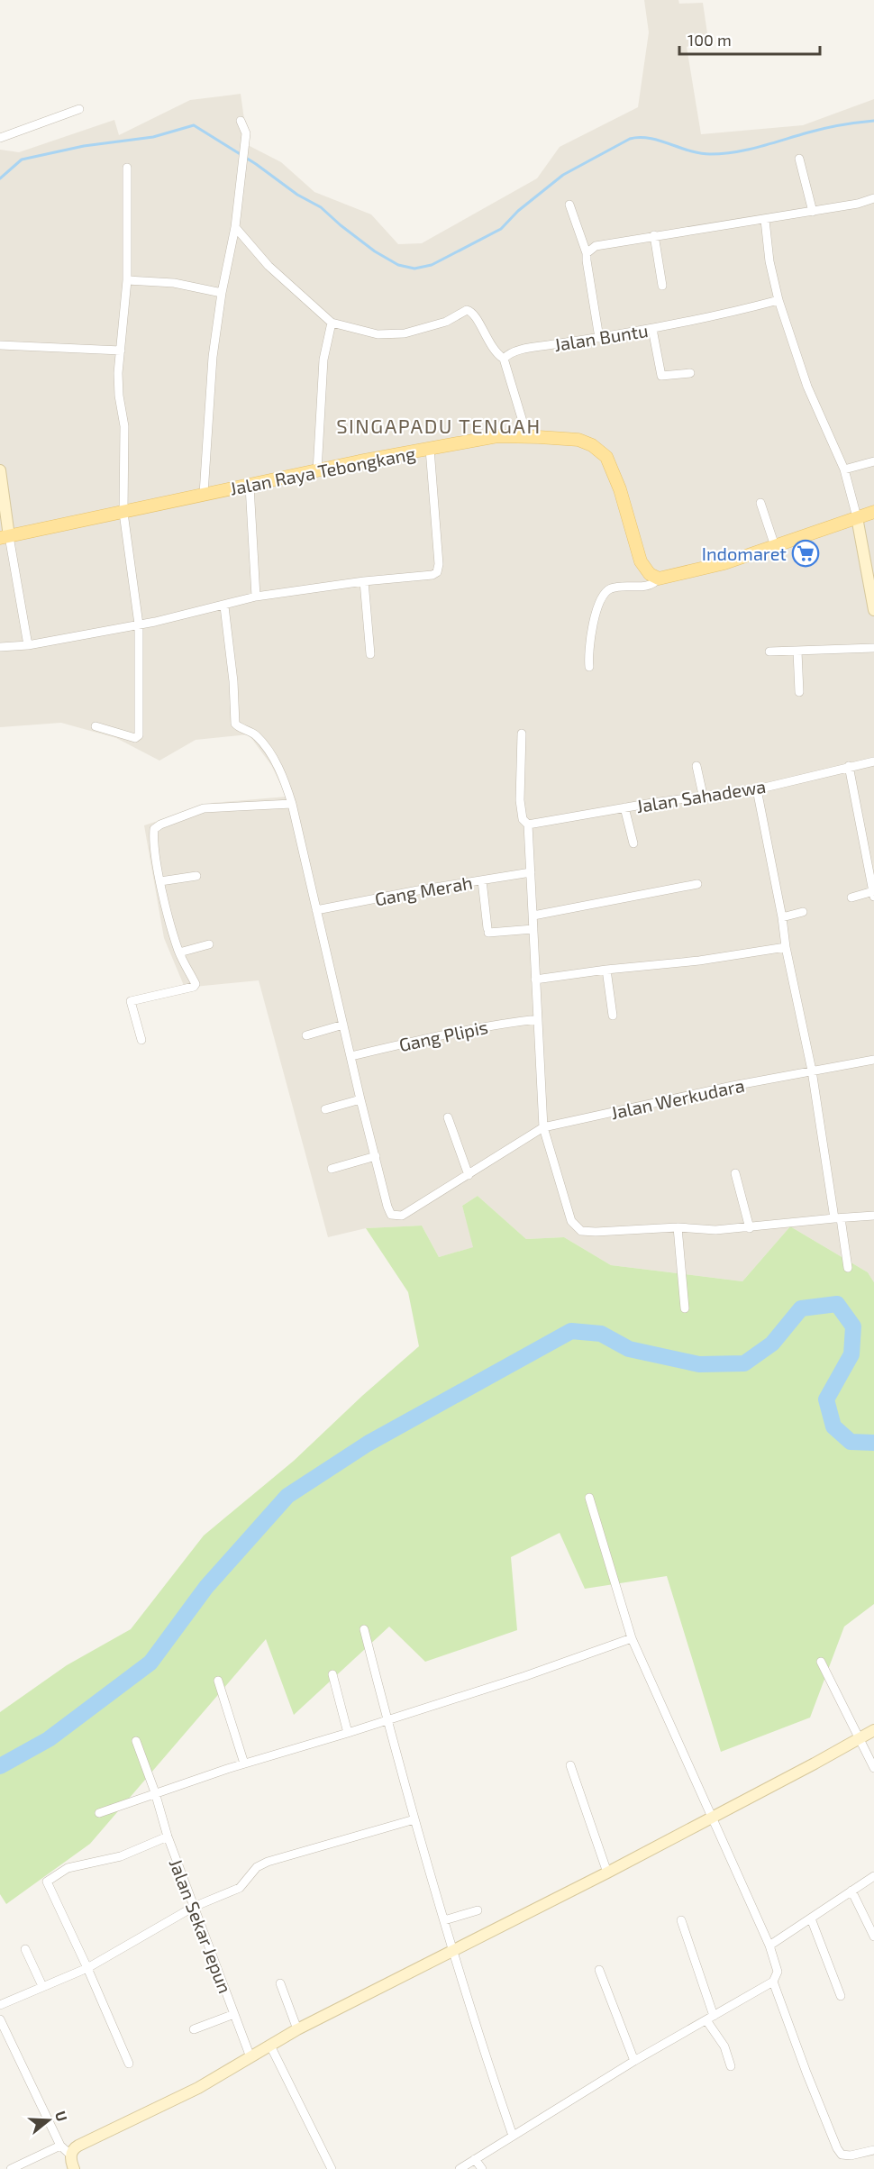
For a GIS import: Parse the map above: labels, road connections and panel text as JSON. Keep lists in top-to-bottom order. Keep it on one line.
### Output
{"streets":{"main road":["Jalan Raya Tebongkang"],"street":["Jalan Buntu","Jalan Sahadewa","Gang Merah","Gang Plipis","Jalan Werkudara","Jalan Sekar Jepun"]},"districts":["SINGAPADU TENGAH"],"places":{"supermarket":["Indomaret"]},"scale_bar":"100 m","north":"right"}
